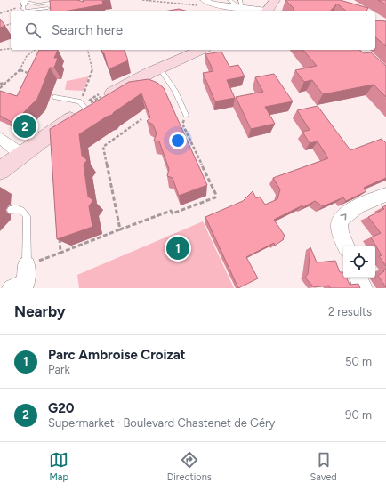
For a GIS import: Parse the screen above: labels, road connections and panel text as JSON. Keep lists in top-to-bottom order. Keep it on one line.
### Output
{"page":{"search":"Search here","pins":["2","1"],"heading":["Nearby","2 results"],"list":[{"mark":"1","name":"Parc Ambroise Croizat","note":"Park","value":"50 m"},{"mark":"2","name":"G20","note":"Supermarket · Boulevard Chastenet de Géry","value":"90 m"}],"nav":["Map","Directions","Saved"]}}
